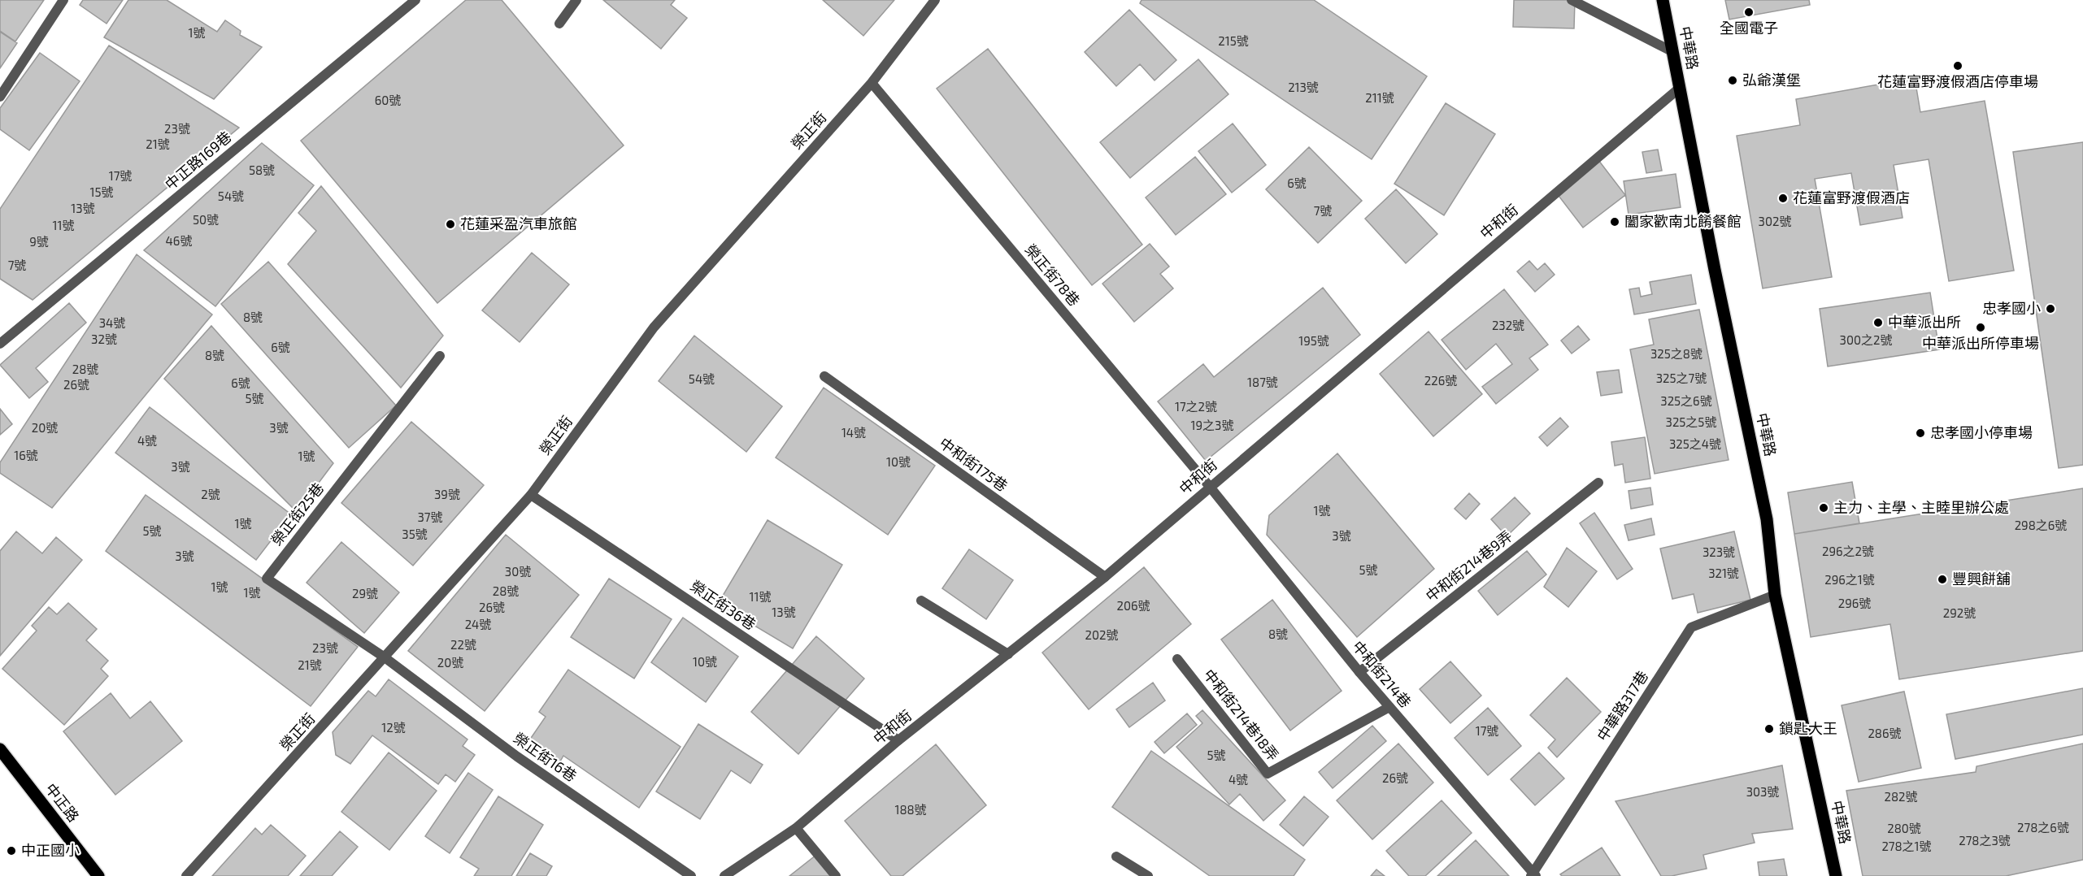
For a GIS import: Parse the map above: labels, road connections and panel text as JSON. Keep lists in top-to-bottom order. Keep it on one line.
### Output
{"streets":{"main road":["中華路","中正路"],"street":["榮正街","中正路169巷","中和街","榮正街78巷","中和街175巷","榮正街25巷","中和街214巷9弄","榮正街36巷","中和街214巷","中華路317巷","中和街214巷18弄","榮正街16巷"]},"crossings":[["中華路","中和街"],["中華路","中華路317巷"],["榮正街","榮正街78巷"],["榮正街","榮正街25巷"],["榮正街","榮正街36巷"],["榮正街","榮正街16巷"],["中和街","榮正街78巷"],["中和街","中和街175巷"],["中和街","榮正街36巷"],["中和街","中和街214巷"],["榮正街78巷","中和街214巷"],["榮正街25巷","榮正街16巷"],["中和街214巷9弄","中和街214巷"],["中和街214巷","中華路317巷"],["中和街214巷","中和街214巷18弄"]],"places":["全國電子","花蓮富野渡假酒店停車場","弘爺漢堡","花蓮富野渡假酒店","闔家歡南北餚餐館","花蓮采盈汽車旅館","忠孝國小","中華派出所","中華派出所停車場","忠孝國小停車場","主力、主學、主睦里辦公處","豐興餅舖","鎖匙大王","中正國小"],"house_numbers":["1號","215號","213號","211號","60號","23號","21號","58號","17號","6號","15號","54號","13號","7號","50號","302號","11號","46號","9號","7號","8號","34號","232號","32號","300之2號","195號","6號","325之8號","8號","28號","325之7號","54號","226號","187號","6號","26號","5號","325之6號","17之2號","325之5號","19之3號","20號","3號","14號","4號","325之4號","16號","1號","10號","3號","2號","39號","1號","37號","1號","298之6號","5號","35號","3號","296之2號","323號","3號","5號","30號","321號","296之1號","1號","28號","1號","29號","11號","296號","206號","26號","13號","292號","24號","8號","202號","22號","23號","10號","20號","21號","12號","17號","286號","5號","26號","4號","303號","282號","188號","278之6號","280號","278之3號","278之1號"]}
